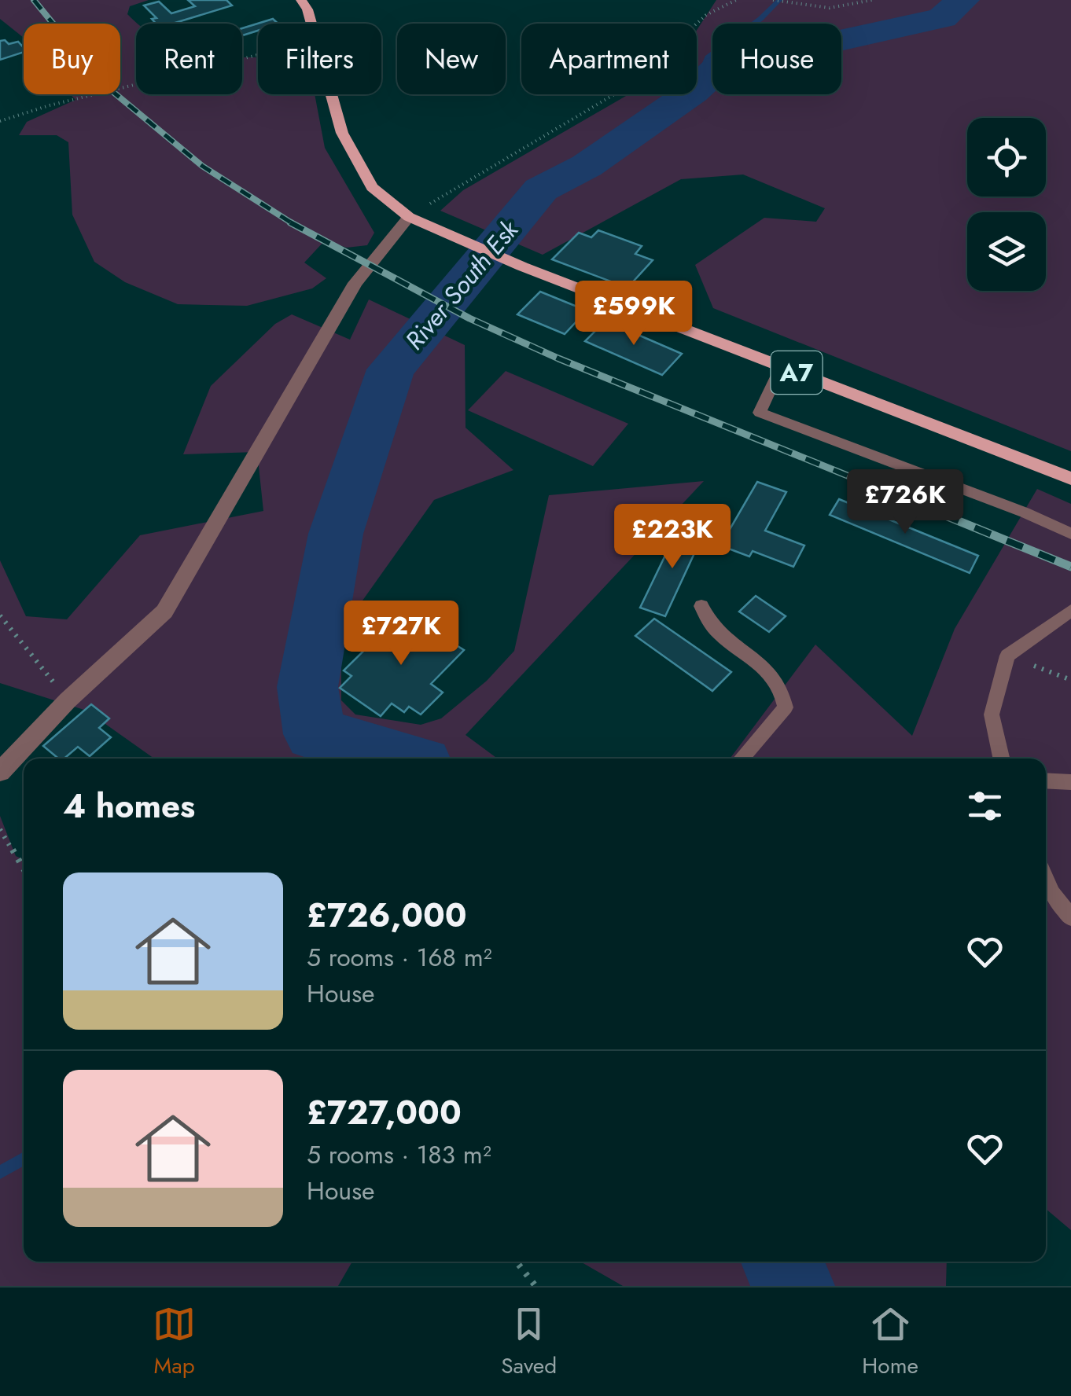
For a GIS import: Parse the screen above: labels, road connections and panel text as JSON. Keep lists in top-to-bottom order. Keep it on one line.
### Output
{"streets":{"main road":["A7"]},"water":["River South Esk"],"page":{"chip":["Buy","Rent","Filters","New","Apartment","House"],"price":["£599K","£726K","£223K","£727K"],"heading":"4 homes","list":[{"name":"£726,000","note":"5 rooms · 168 m² · House"},{"name":"£727,000","note":"5 rooms · 183 m² · House"}],"tabs":["Map","Saved","Home"]}}
